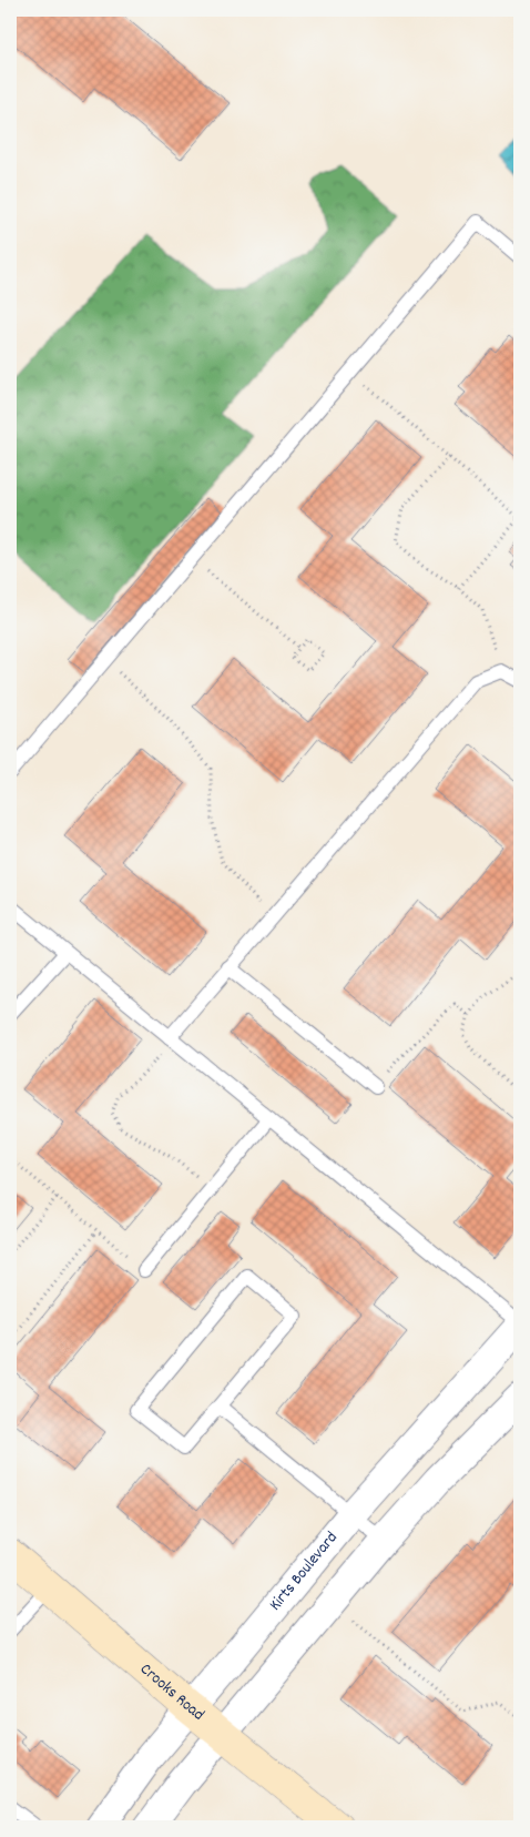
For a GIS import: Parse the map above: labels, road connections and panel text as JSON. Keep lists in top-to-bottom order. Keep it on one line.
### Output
{"streets":{"main road":["Crooks Road"],"street":["Kirts Boulevard"]},"crossings":[["Kirts Boulevard","Crooks Road"]]}
